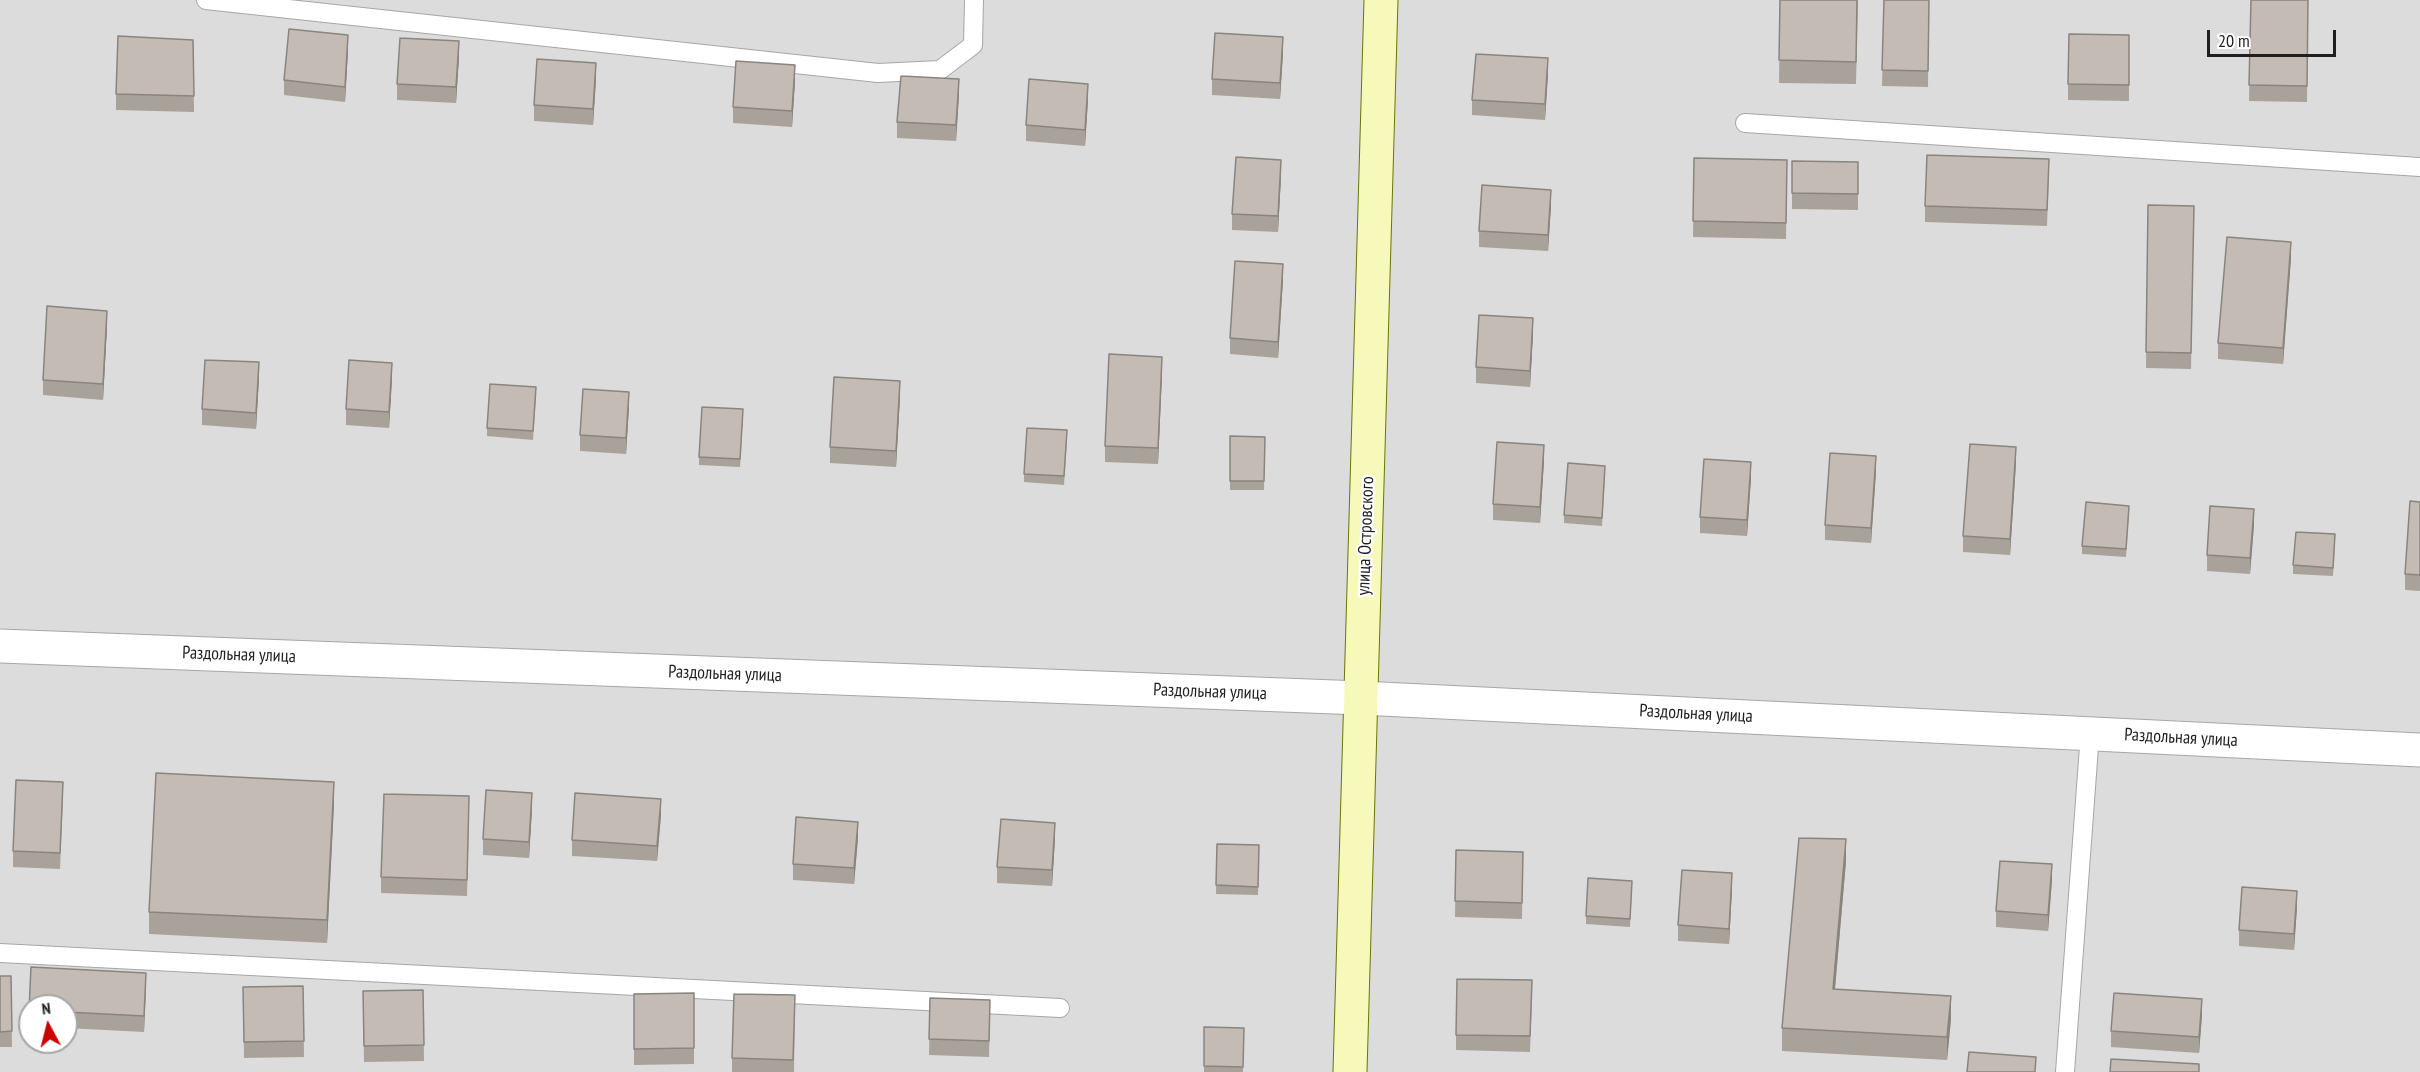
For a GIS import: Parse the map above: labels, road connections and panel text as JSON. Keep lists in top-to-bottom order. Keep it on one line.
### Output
{"streets":{"street":["улица Островского","Раздольная улица"]},"crossings":[["улица Островского","Раздольная улица"]],"scale_bar":"20 m","north":"top"}
